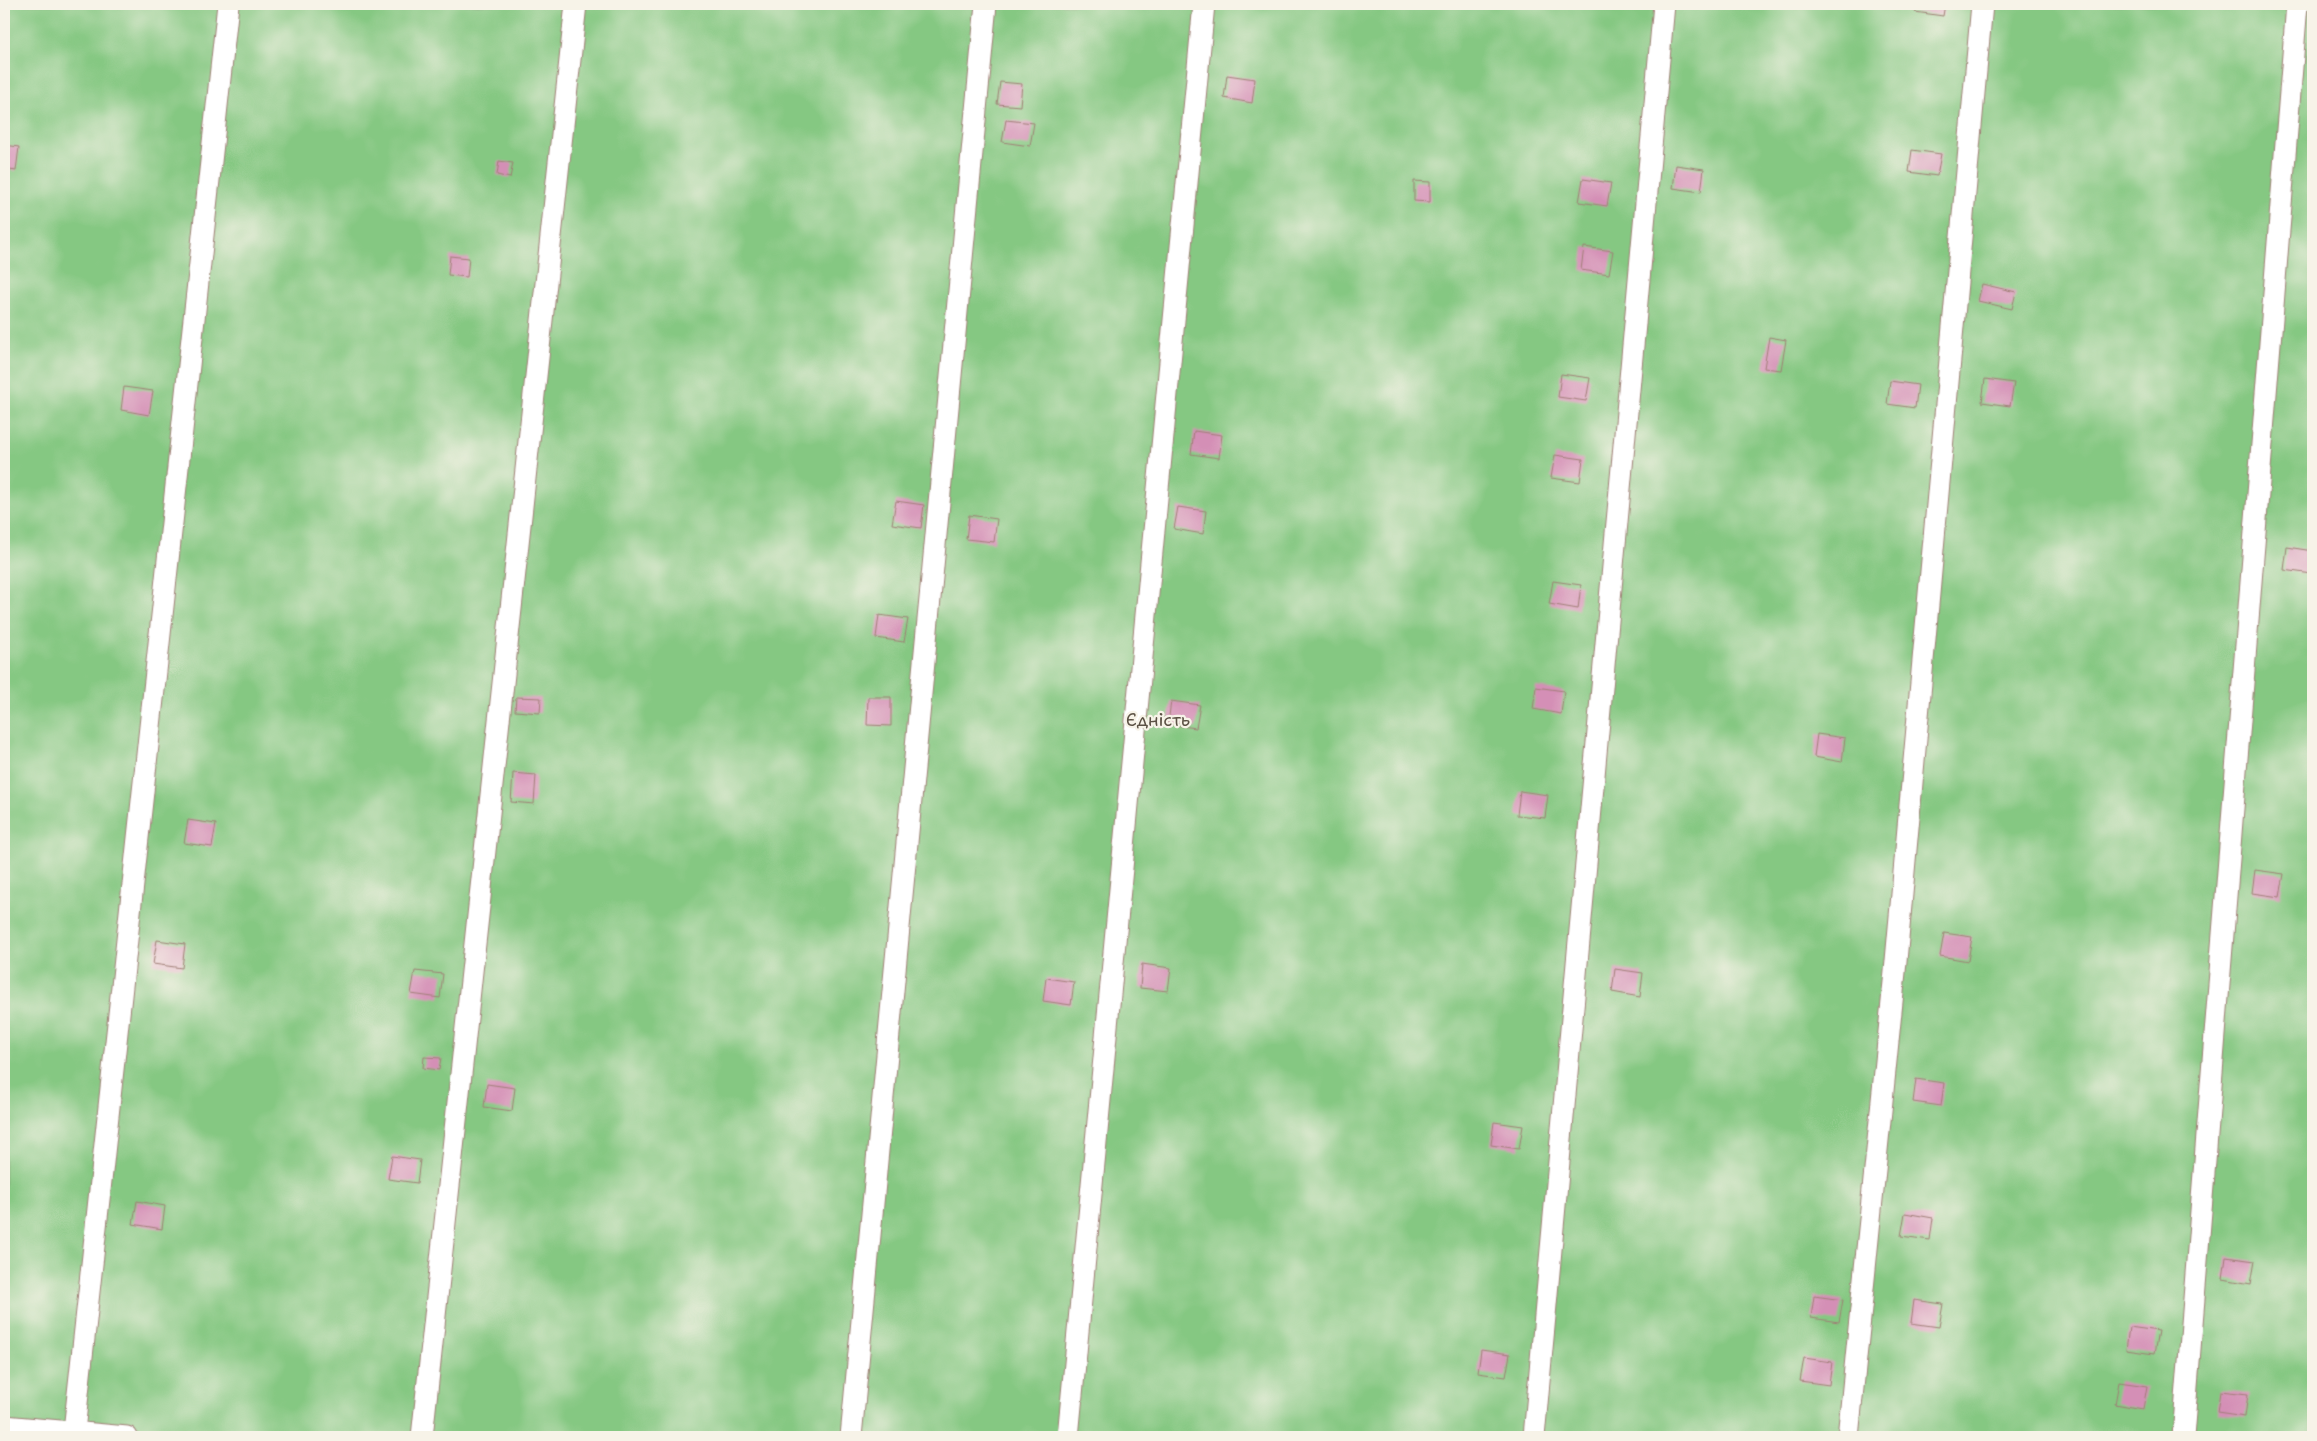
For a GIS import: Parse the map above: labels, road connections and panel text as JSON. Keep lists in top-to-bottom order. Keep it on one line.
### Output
{"parks":["Єдність"]}
